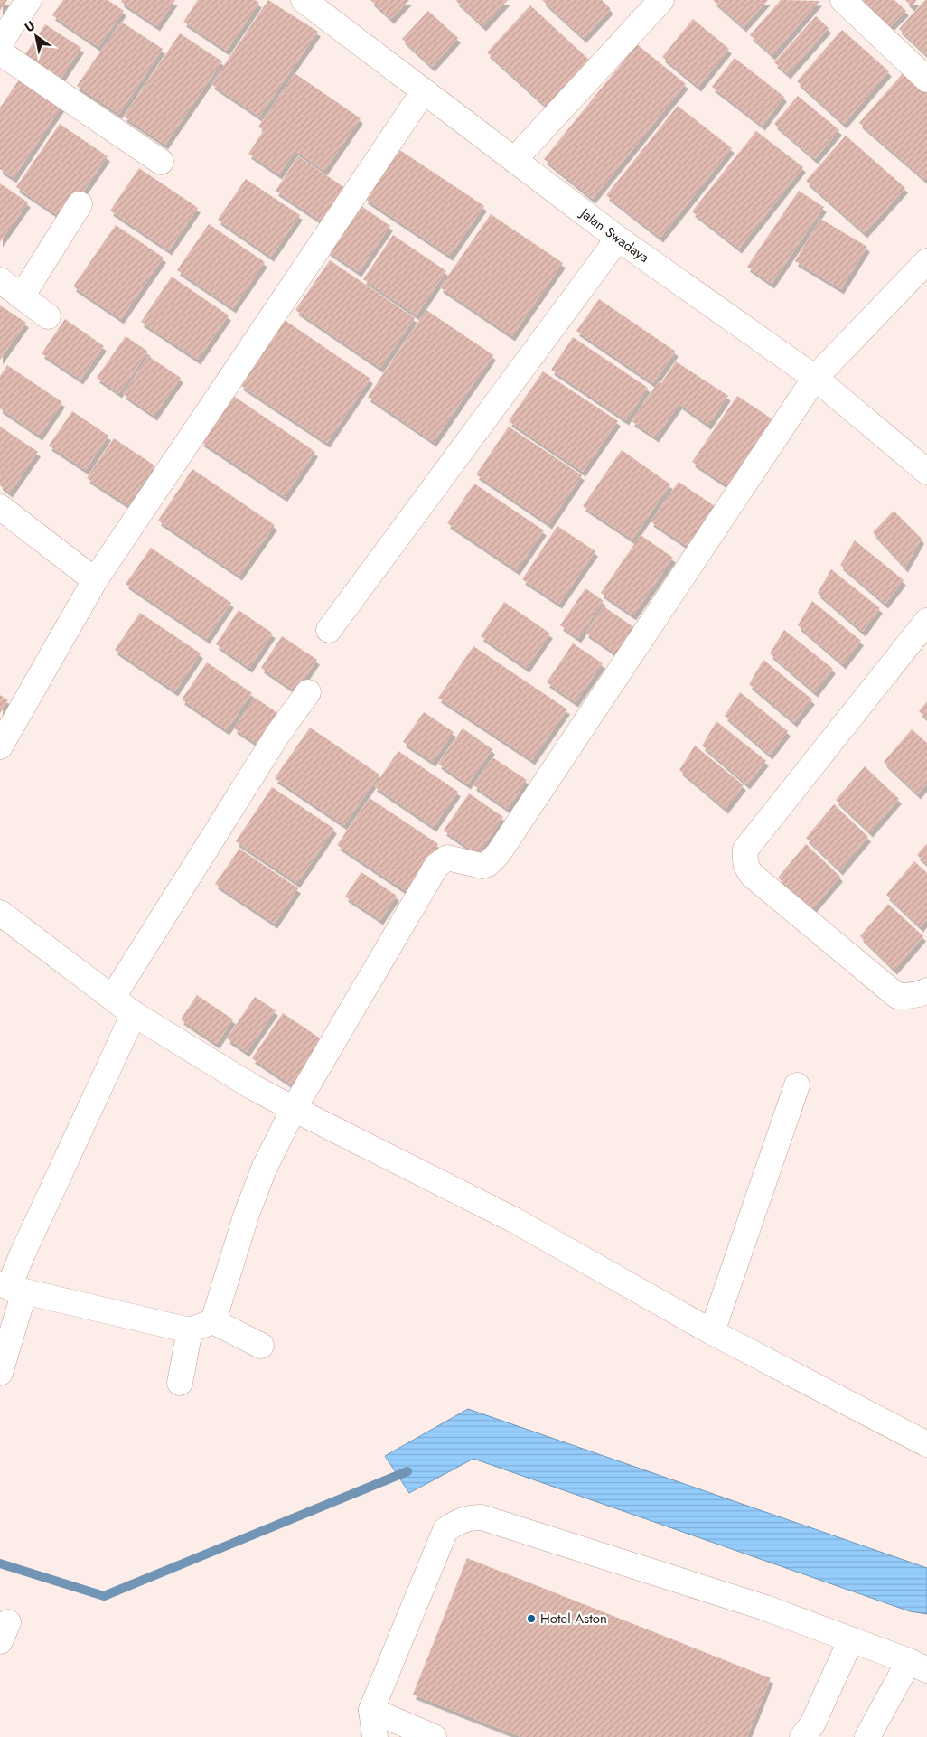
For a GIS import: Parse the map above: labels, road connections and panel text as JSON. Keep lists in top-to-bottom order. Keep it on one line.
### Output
{"streets":{"street":["Jalan Swadaya"]},"places":["Hotel Aston"],"north":"top left"}
